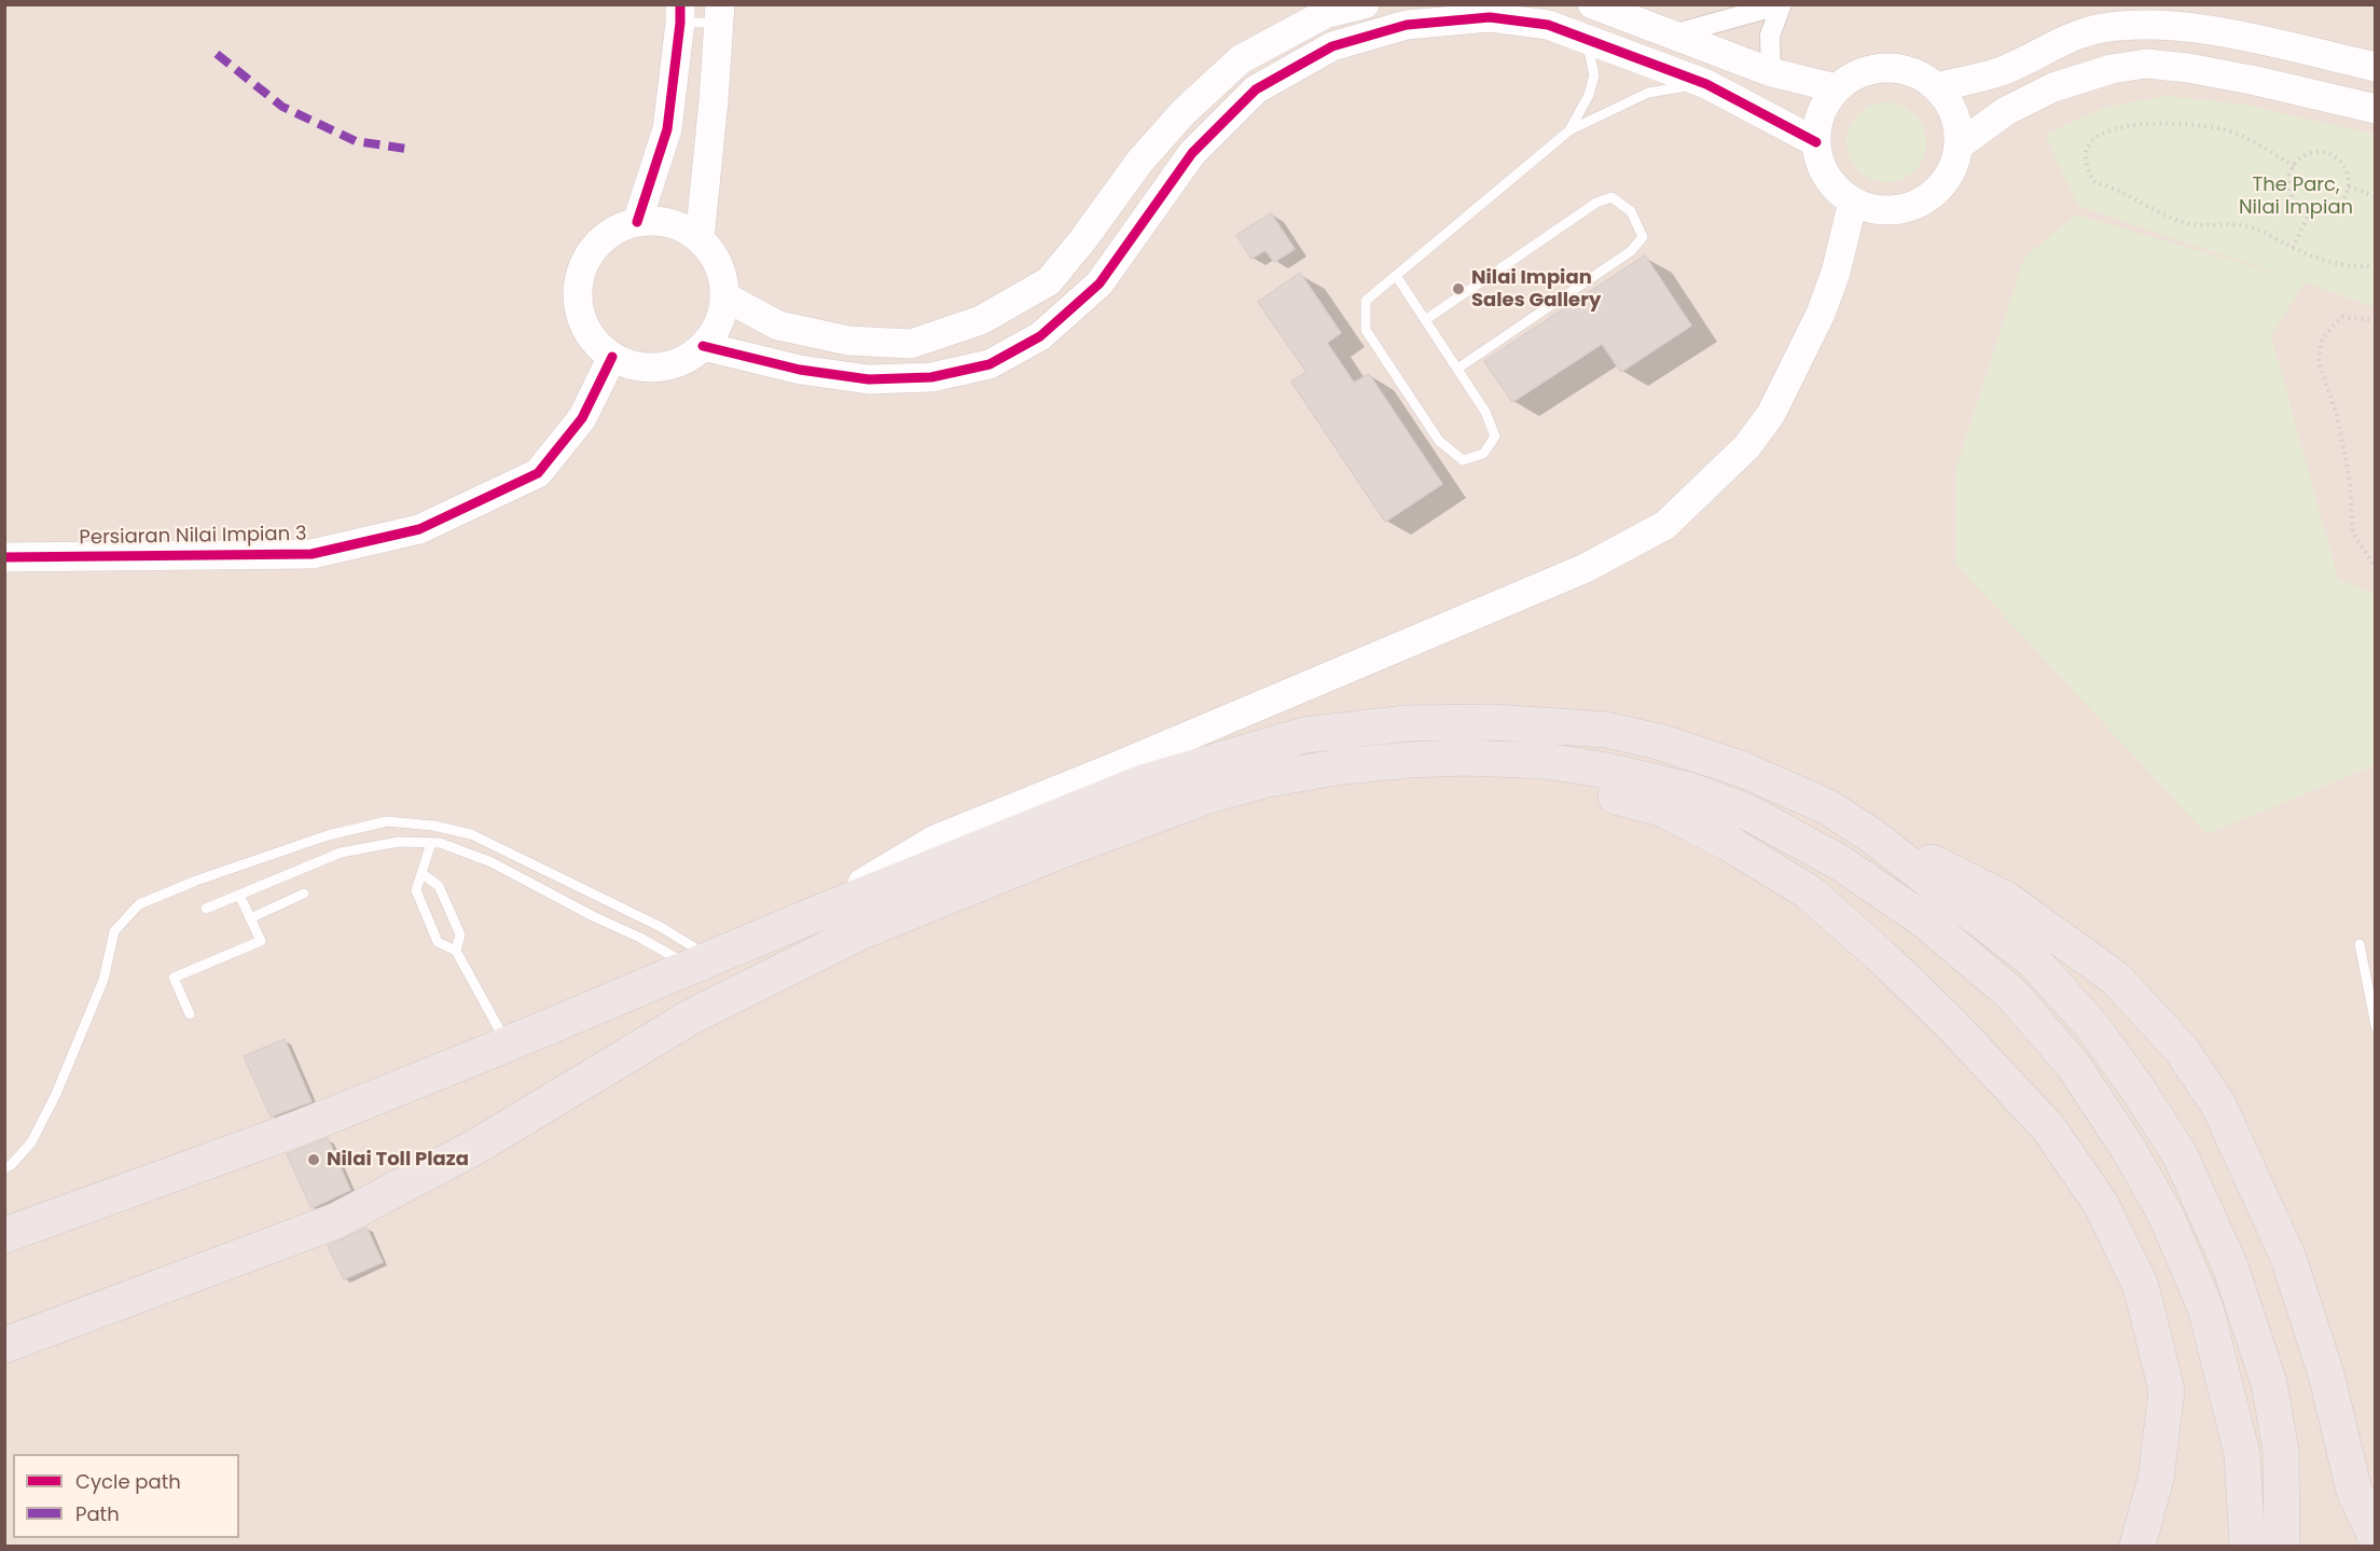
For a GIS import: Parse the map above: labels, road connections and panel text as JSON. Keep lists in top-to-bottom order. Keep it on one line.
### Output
{"streets":{"street":["Persiaran Nilai Impian 3"]},"parks":["The Parc, Nilai Impian"],"places":["Nilai Impian Sales Gallery","Nilai Toll Plaza"],"legend":["Cycle path","Path"]}
